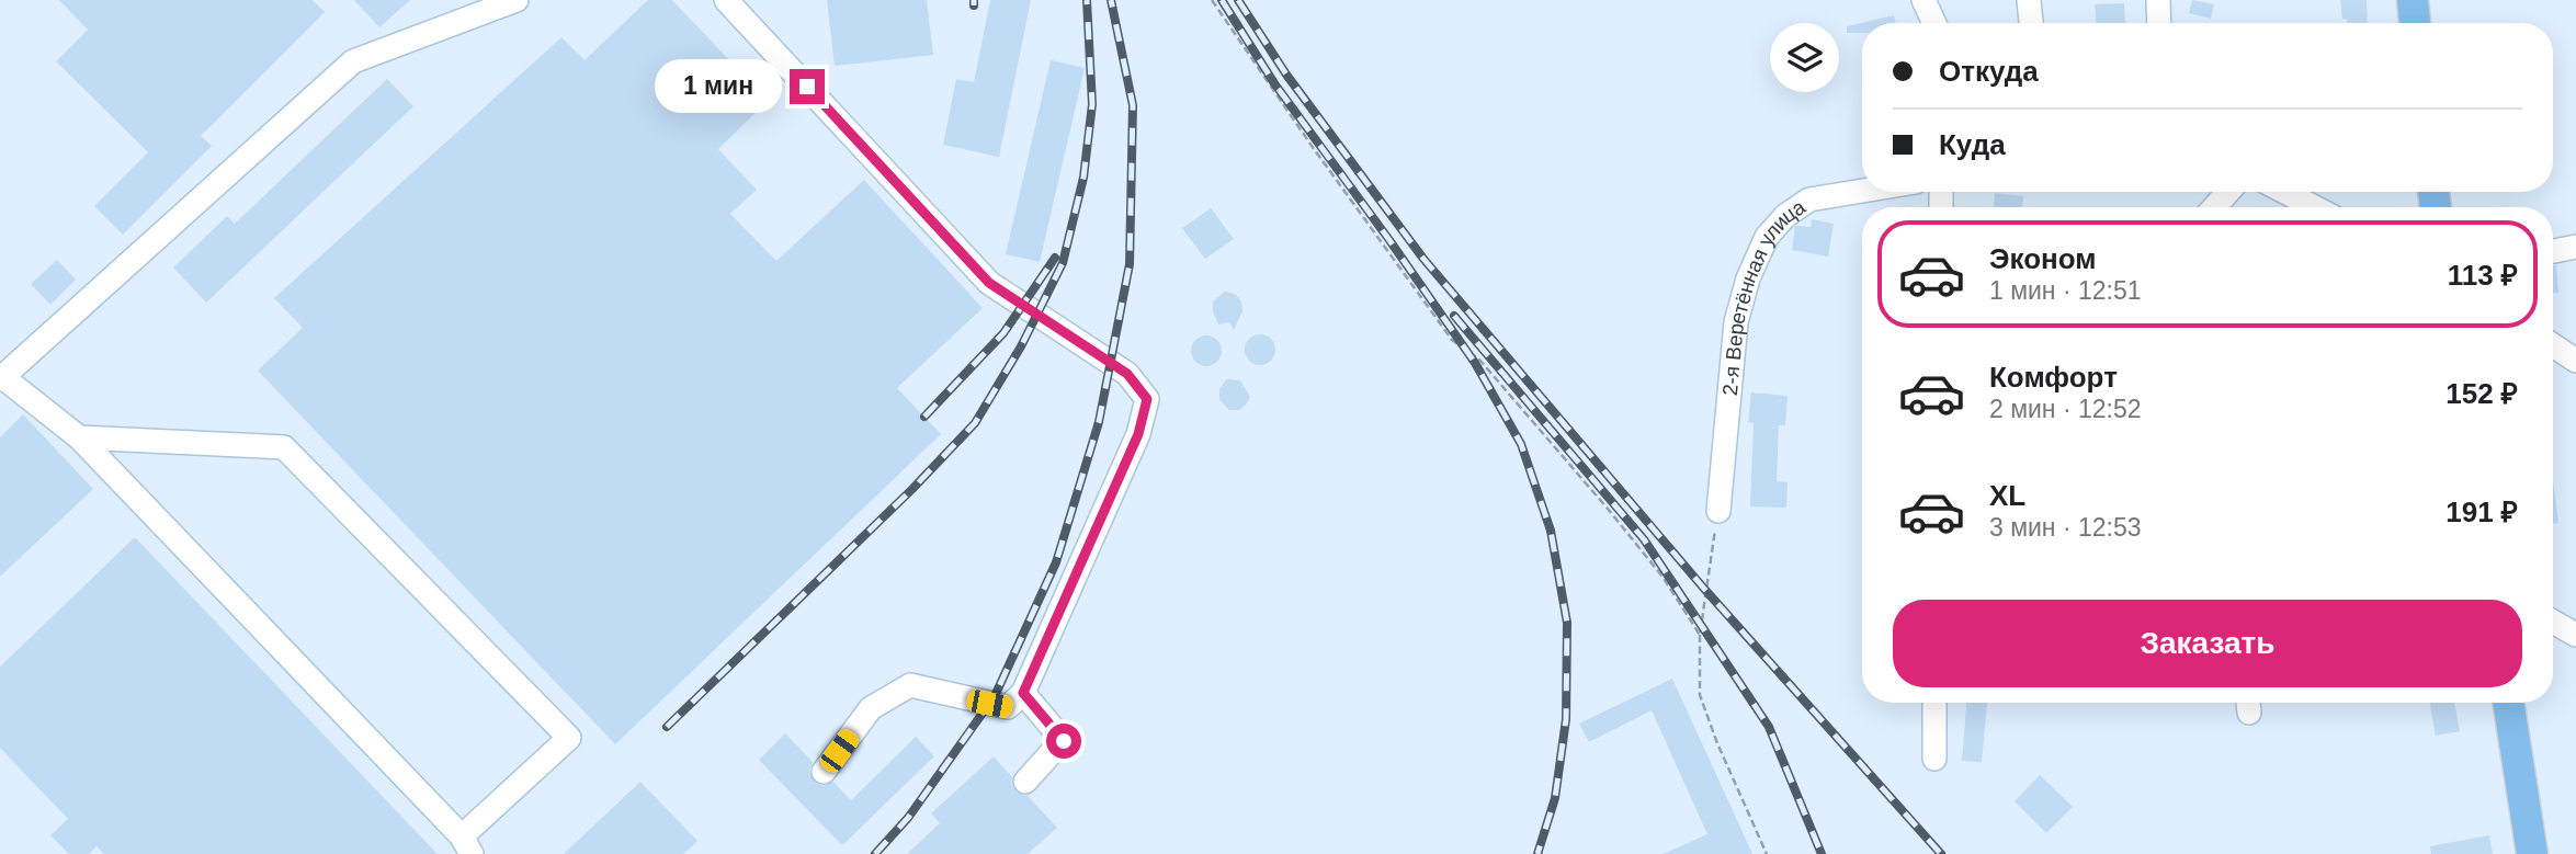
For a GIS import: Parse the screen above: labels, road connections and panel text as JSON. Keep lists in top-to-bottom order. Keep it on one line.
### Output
{"streets":{"street":["2-я Веретённая улица"]},"page":{"banner":["Откуда","Куда"],"bubble":"1 мин","list":[{"name":"Эконом","note":"1 мин · 12:51","value":"113 ₽"},{"name":"Комфорт","note":"2 мин · 12:52","value":"152 ₽"},{"name":"XL","note":"3 мин · 12:53","value":"191 ₽"}],"buttons":"Заказать"}}
